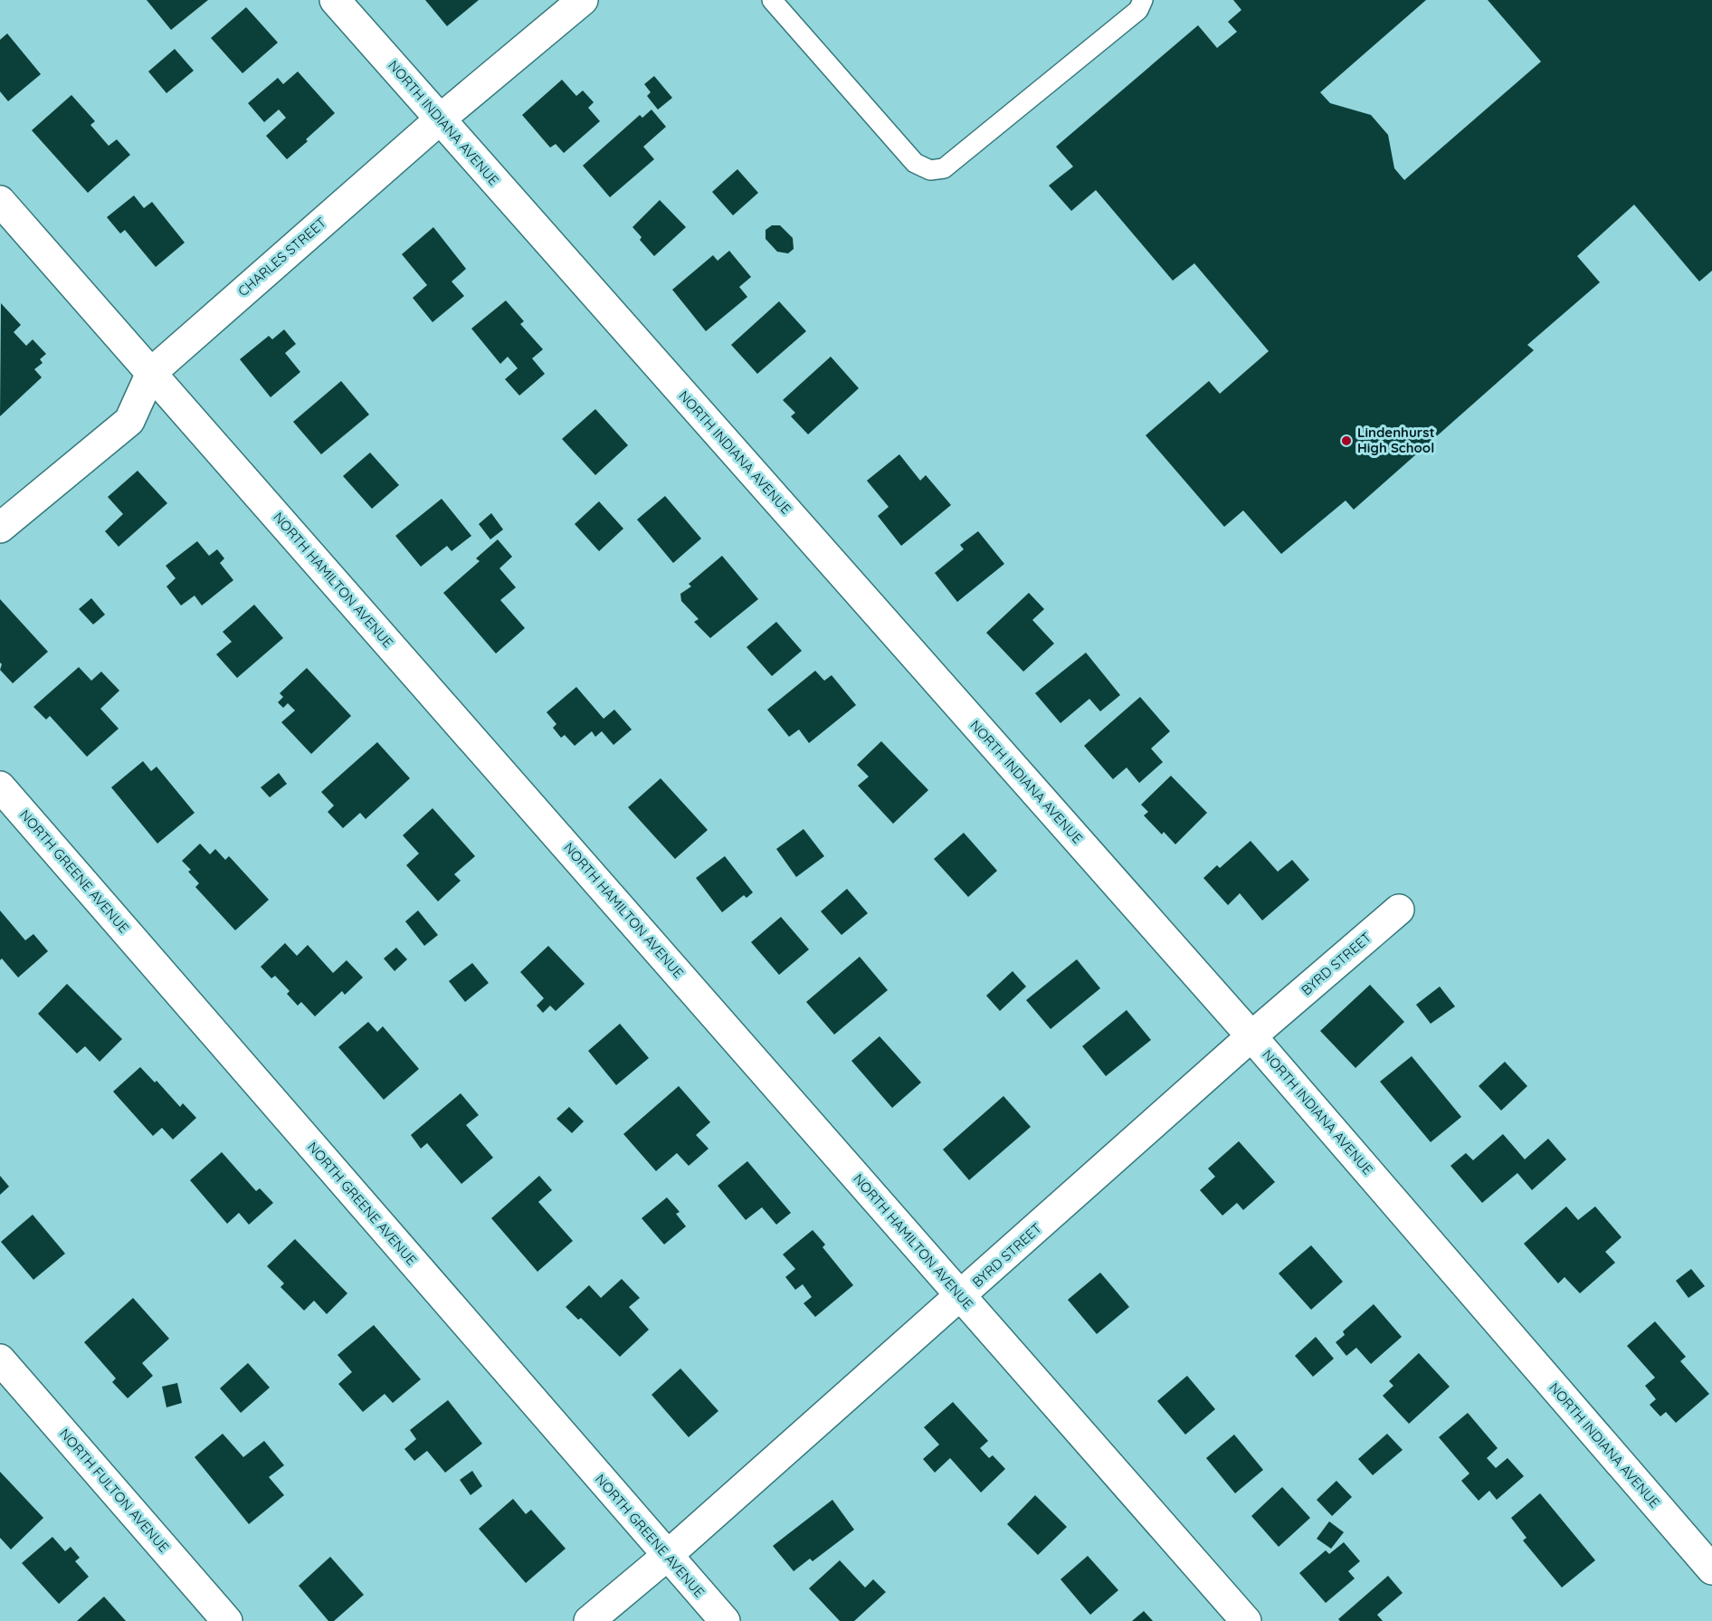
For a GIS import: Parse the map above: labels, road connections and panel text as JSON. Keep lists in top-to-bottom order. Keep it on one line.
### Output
{"streets":{"street":["NORTH INDIANA AVENUE","CHARLES STREET","NORTH HAMILTON AVENUE","NORTH GREENE AVENUE","BYRD STREET","NORTH FULTON AVENUE"]},"crossings":[["NORTH INDIANA AVENUE","CHARLES STREET"],["NORTH INDIANA AVENUE","BYRD STREET"],["CHARLES STREET","NORTH HAMILTON AVENUE"],["NORTH HAMILTON AVENUE","BYRD STREET"],["NORTH GREENE AVENUE","BYRD STREET"]],"places":["Lindenhurst High School"]}
